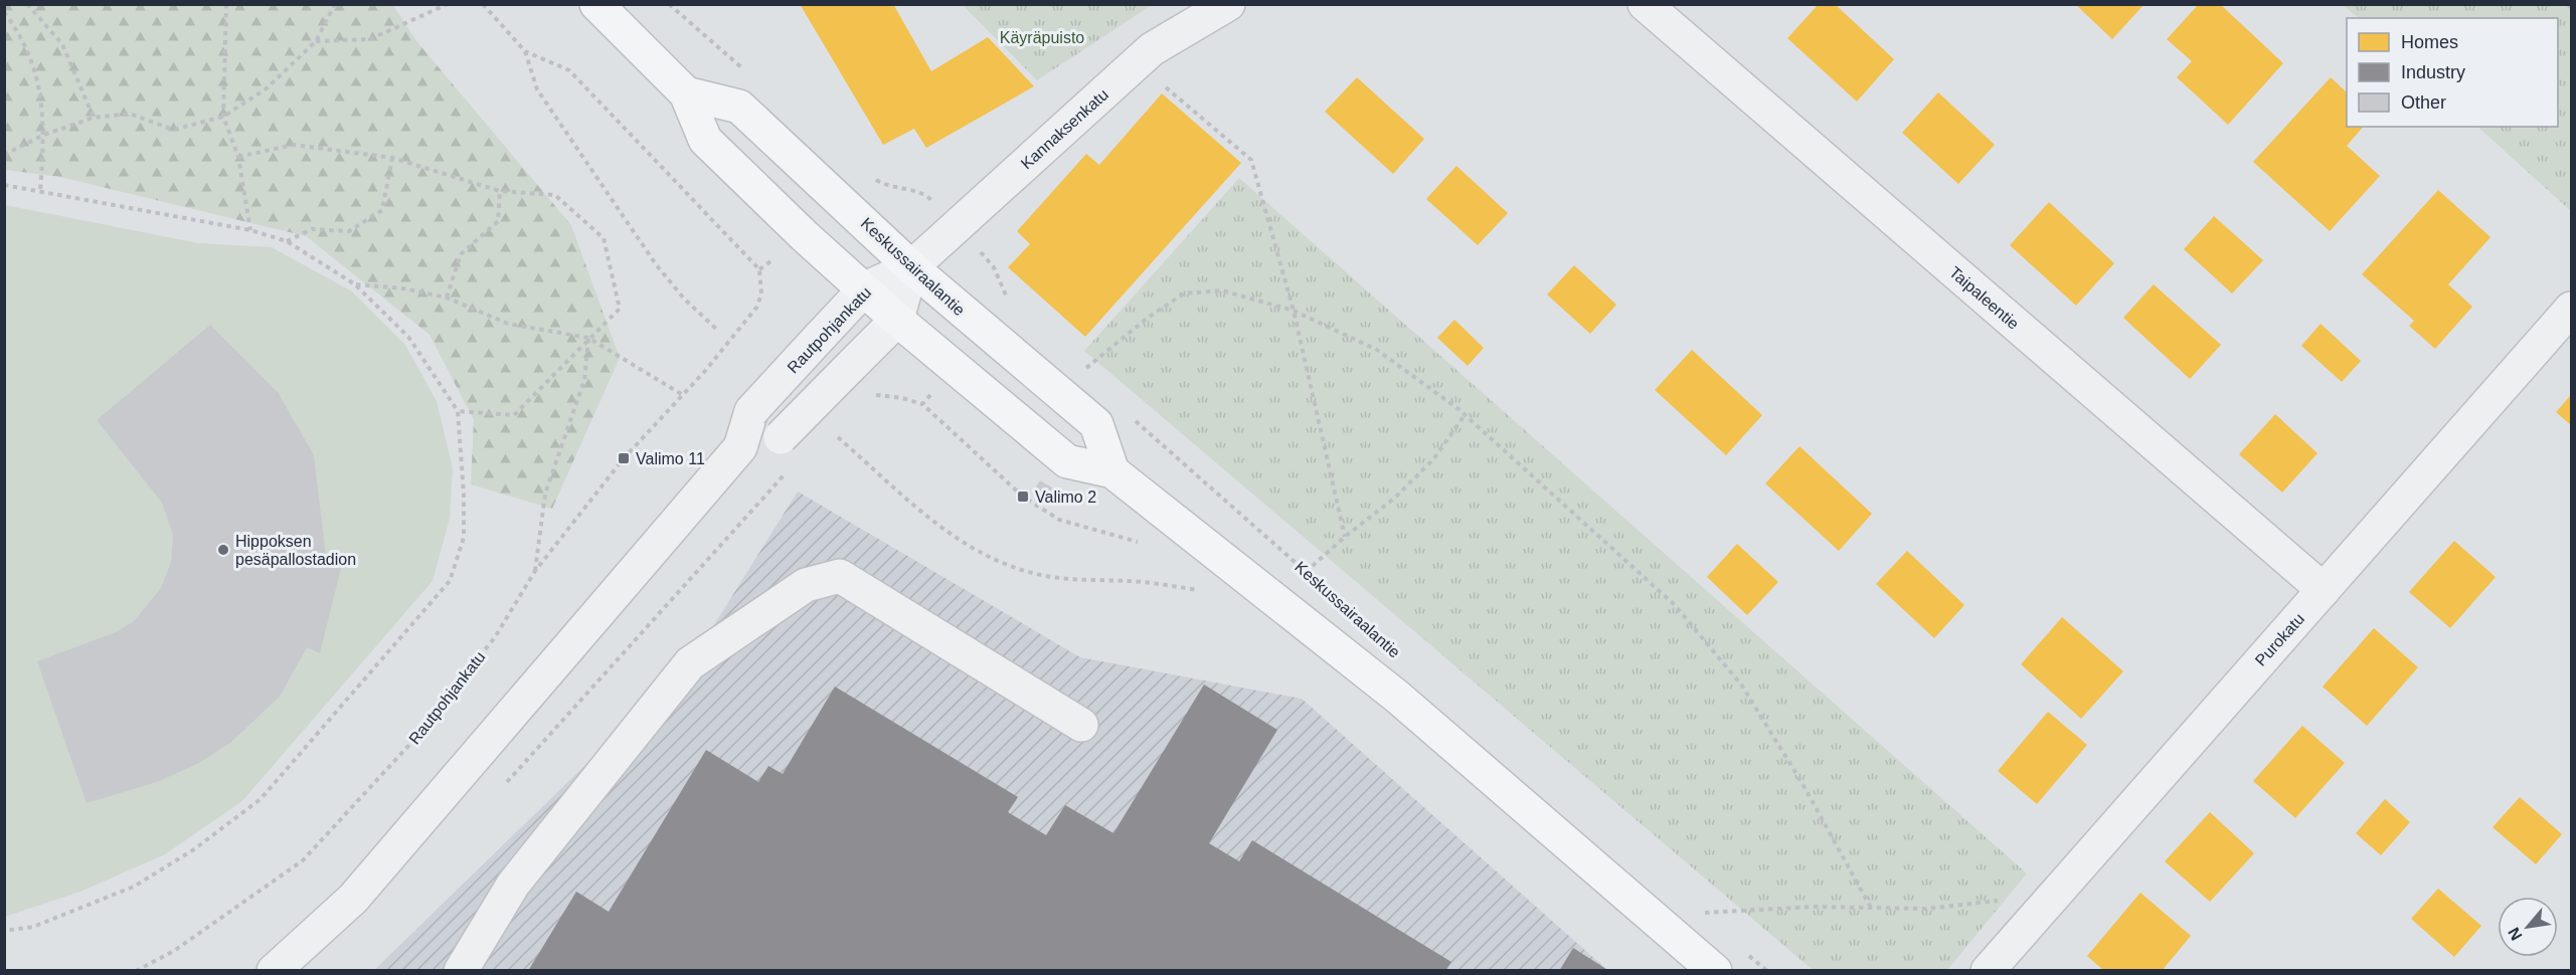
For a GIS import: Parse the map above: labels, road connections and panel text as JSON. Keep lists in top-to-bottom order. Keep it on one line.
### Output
{"streets":{"main road":["Keskussairaalantie"],"street":["Kannaksenkatu","Taipaleentie","Rautpohjankatu","Purokatu"]},"crossings":[["Kannaksenkatu","Keskussairaalantie"],["Kannaksenkatu","Rautpohjankatu"],["Keskussairaalantie","Rautpohjankatu"],["Taipaleentie","Purokatu"]],"parks":["Käyräpuisto"],"places":{"transit":["Valimo 11","Valimo 2"],"other":["Hippoksen pesäpallostadion"]},"legend":["Homes","Industry","Other"],"north":"bottom left"}
